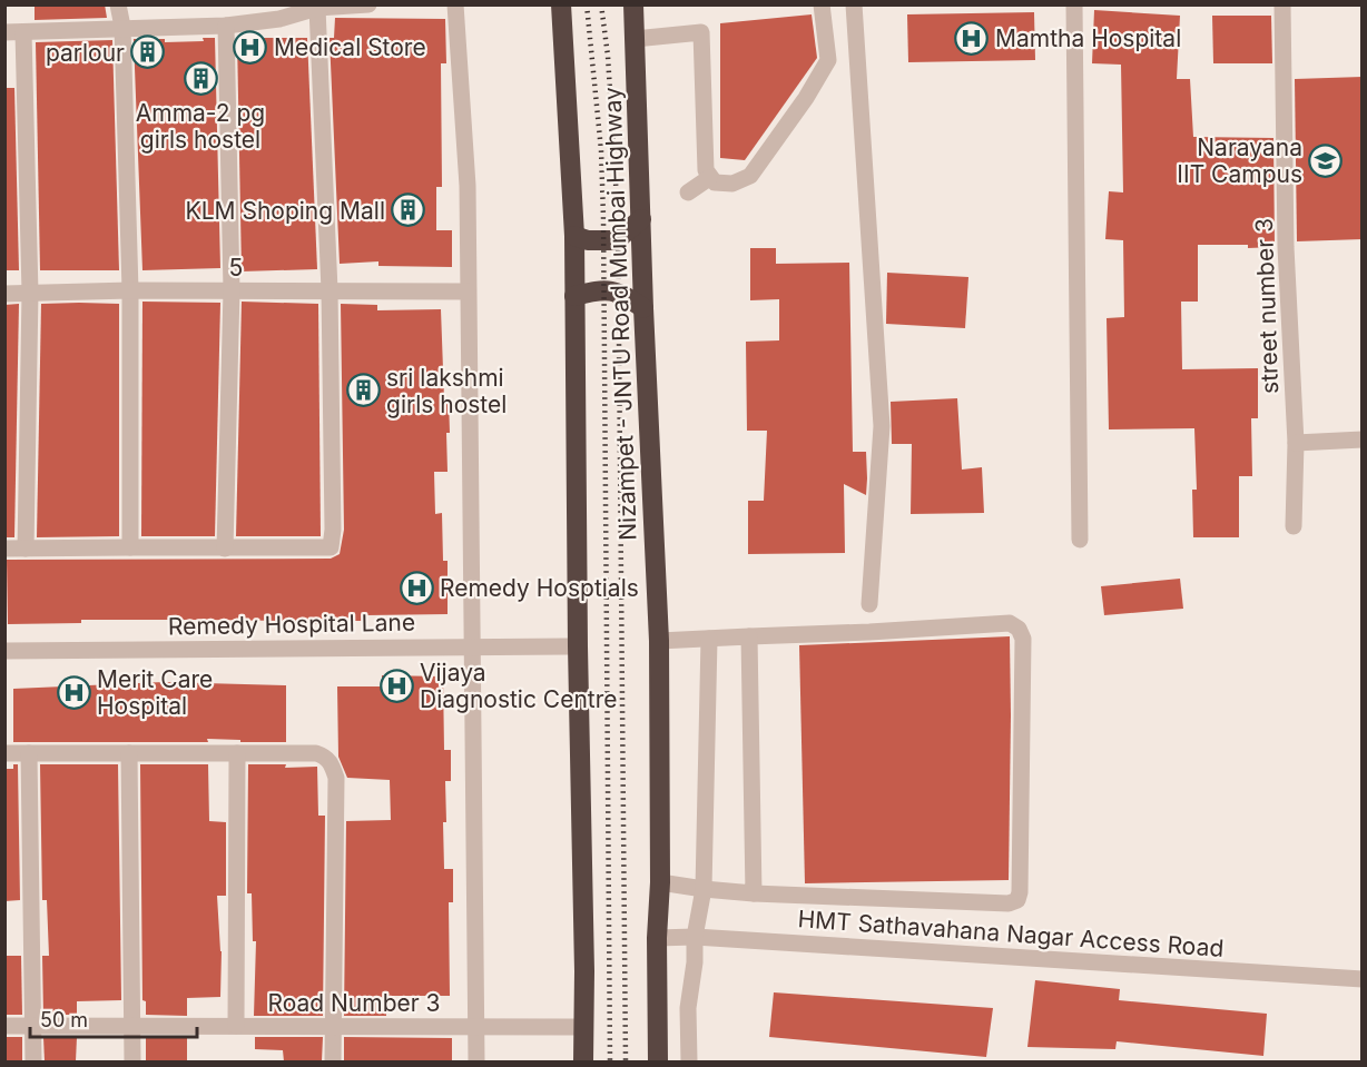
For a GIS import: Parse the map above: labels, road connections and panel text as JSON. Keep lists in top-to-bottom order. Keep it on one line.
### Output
{"streets":{"highway":["Nizampet - JNTU Road Mumbai Highway"],"street":["5","street number 3","Remedy Hospital Lane","HMT Sathavahana Nagar Access Road","Road Number 3"]},"crossings":[["Nizampet - JNTU Road Mumbai Highway","Remedy Hospital Lane"],["Nizampet - JNTU Road Mumbai Highway","HMT Sathavahana Nagar Access Road"],["Nizampet - JNTU Road Mumbai Highway","Road Number 3"]],"places":{"hospital":["Mamtha Hospital","Medical Store","Remedy Hosptials","Vijaya Diagnostic Centre","Merit Care Hospital"],"building":["parlour","Amma-2 pg girls hostel","KLM Shoping Mall","sri lakshmi girls hostel"],"school or university":["Narayana IIT Campus"]},"scale_bar":"50 m"}
